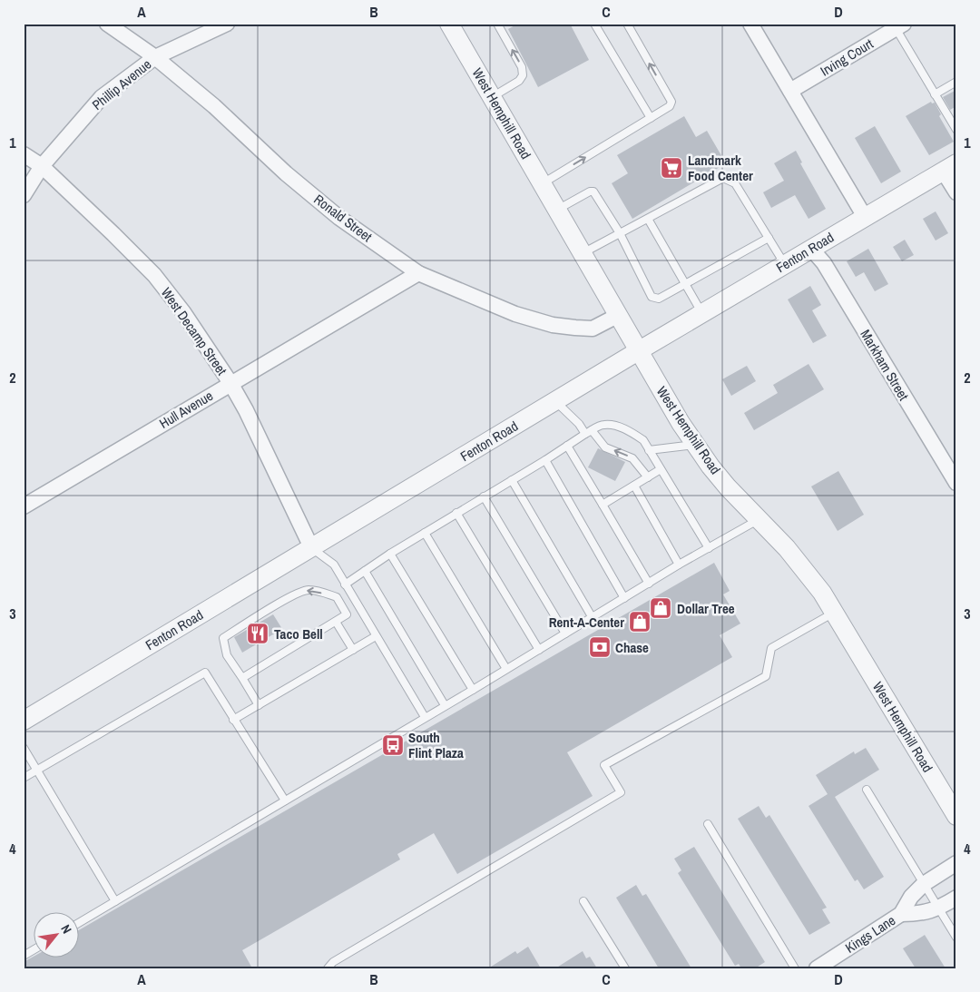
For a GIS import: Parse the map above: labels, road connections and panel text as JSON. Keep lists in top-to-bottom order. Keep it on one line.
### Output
{"streets":{"street":["Irving Court","Phillip Avenue","West Hemphill Road","Ronald Street","Fenton Road","West Decamp Street","Markham Street","Hull Avenue","Kings Lane"]},"crossings":[["Phillip Avenue","Ronald Street"],["Phillip Avenue","West Decamp Street"],["West Hemphill Road","Ronald Street"],["West Hemphill Road","Fenton Road"],["Ronald Street","Hull Avenue"],["Fenton Road","West Decamp Street"],["Fenton Road","Markham Street"],["West Decamp Street","Hull Avenue"]],"places":{"supermarket":["Landmark Food Center"],"shop":["Dollar Tree","Rent-A-Center"],"restaurant":["Taco Bell"],"bank":["Chase"],"bus stop":["South Flint Plaza"]},"north":"top right","grid":{"columns":["A","B","C","D"],"rows":["1","2","3","4"]}}
